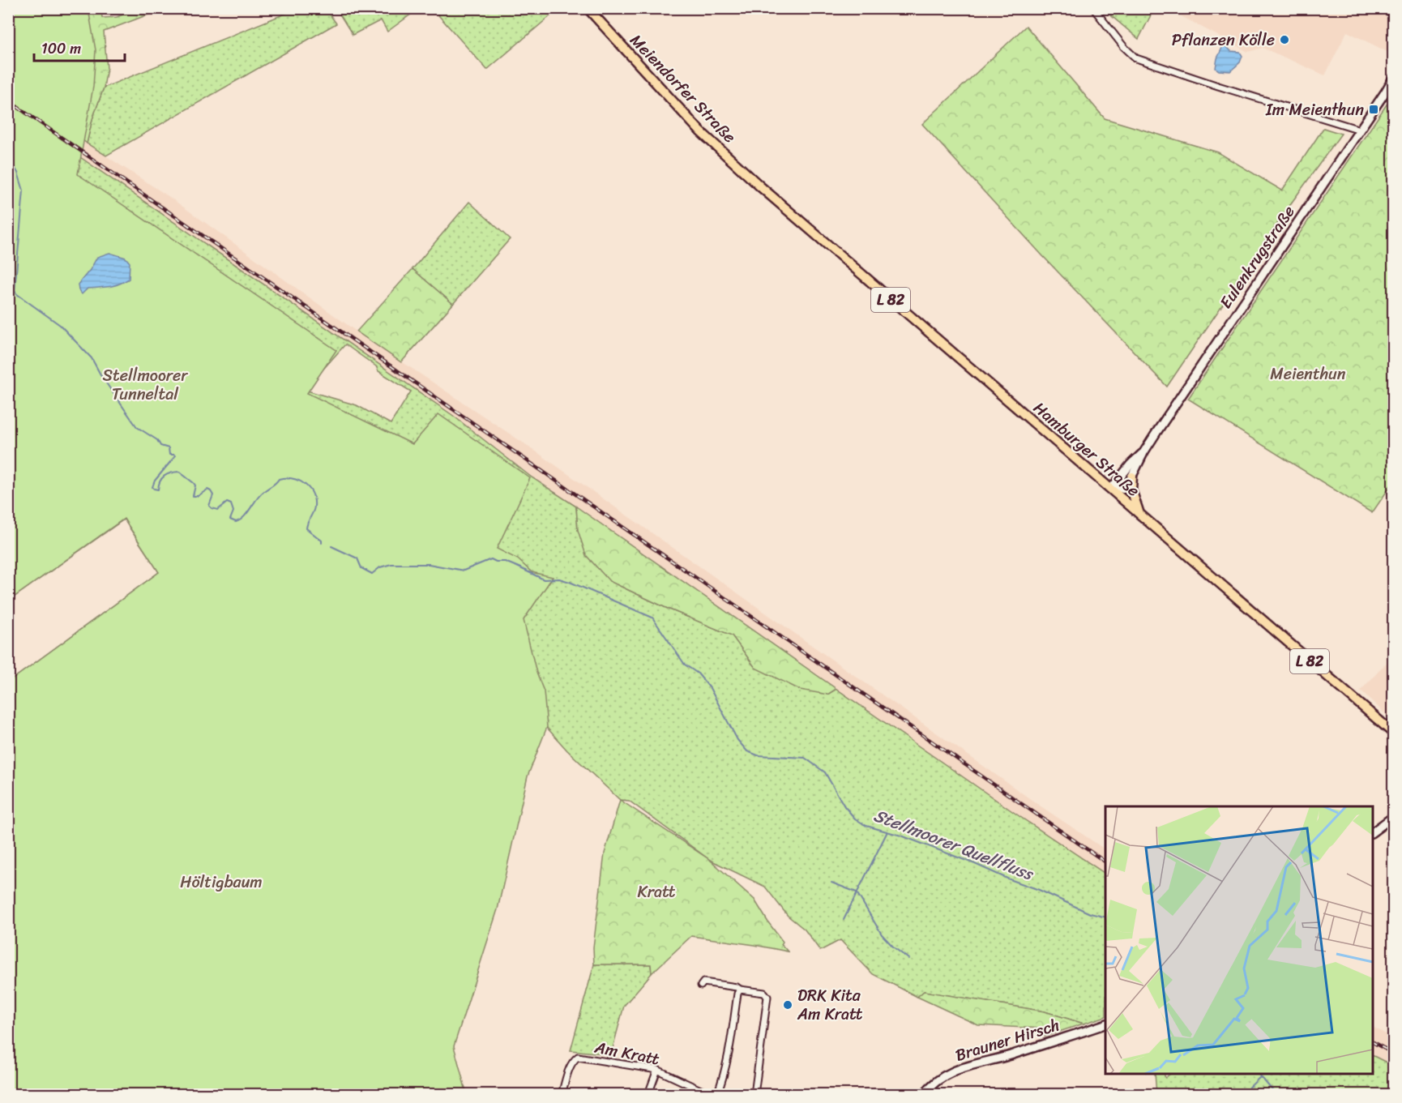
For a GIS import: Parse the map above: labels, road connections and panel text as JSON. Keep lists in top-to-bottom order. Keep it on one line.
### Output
{"streets":{"main road":["Meiendorfer Straße","Eulenkrugstraße","L 82","Hamburger Straße","Brauner Hirsch"],"street":["Am Kratt"]},"crossings":[["Meiendorfer Straße","Hamburger Straße"],["Eulenkrugstraße","Hamburger Straße"]],"water":["Stellmoorer Quellfluss"],"parks":["Meienthun","Stellmoorer Tunneltal","Höltigbaum","Kratt"],"places":{"other":["Pflanzen Kölle","DRK Kita Am Kratt"],"transit":["Im Meienthun"]},"scale_bar":"100 m"}
